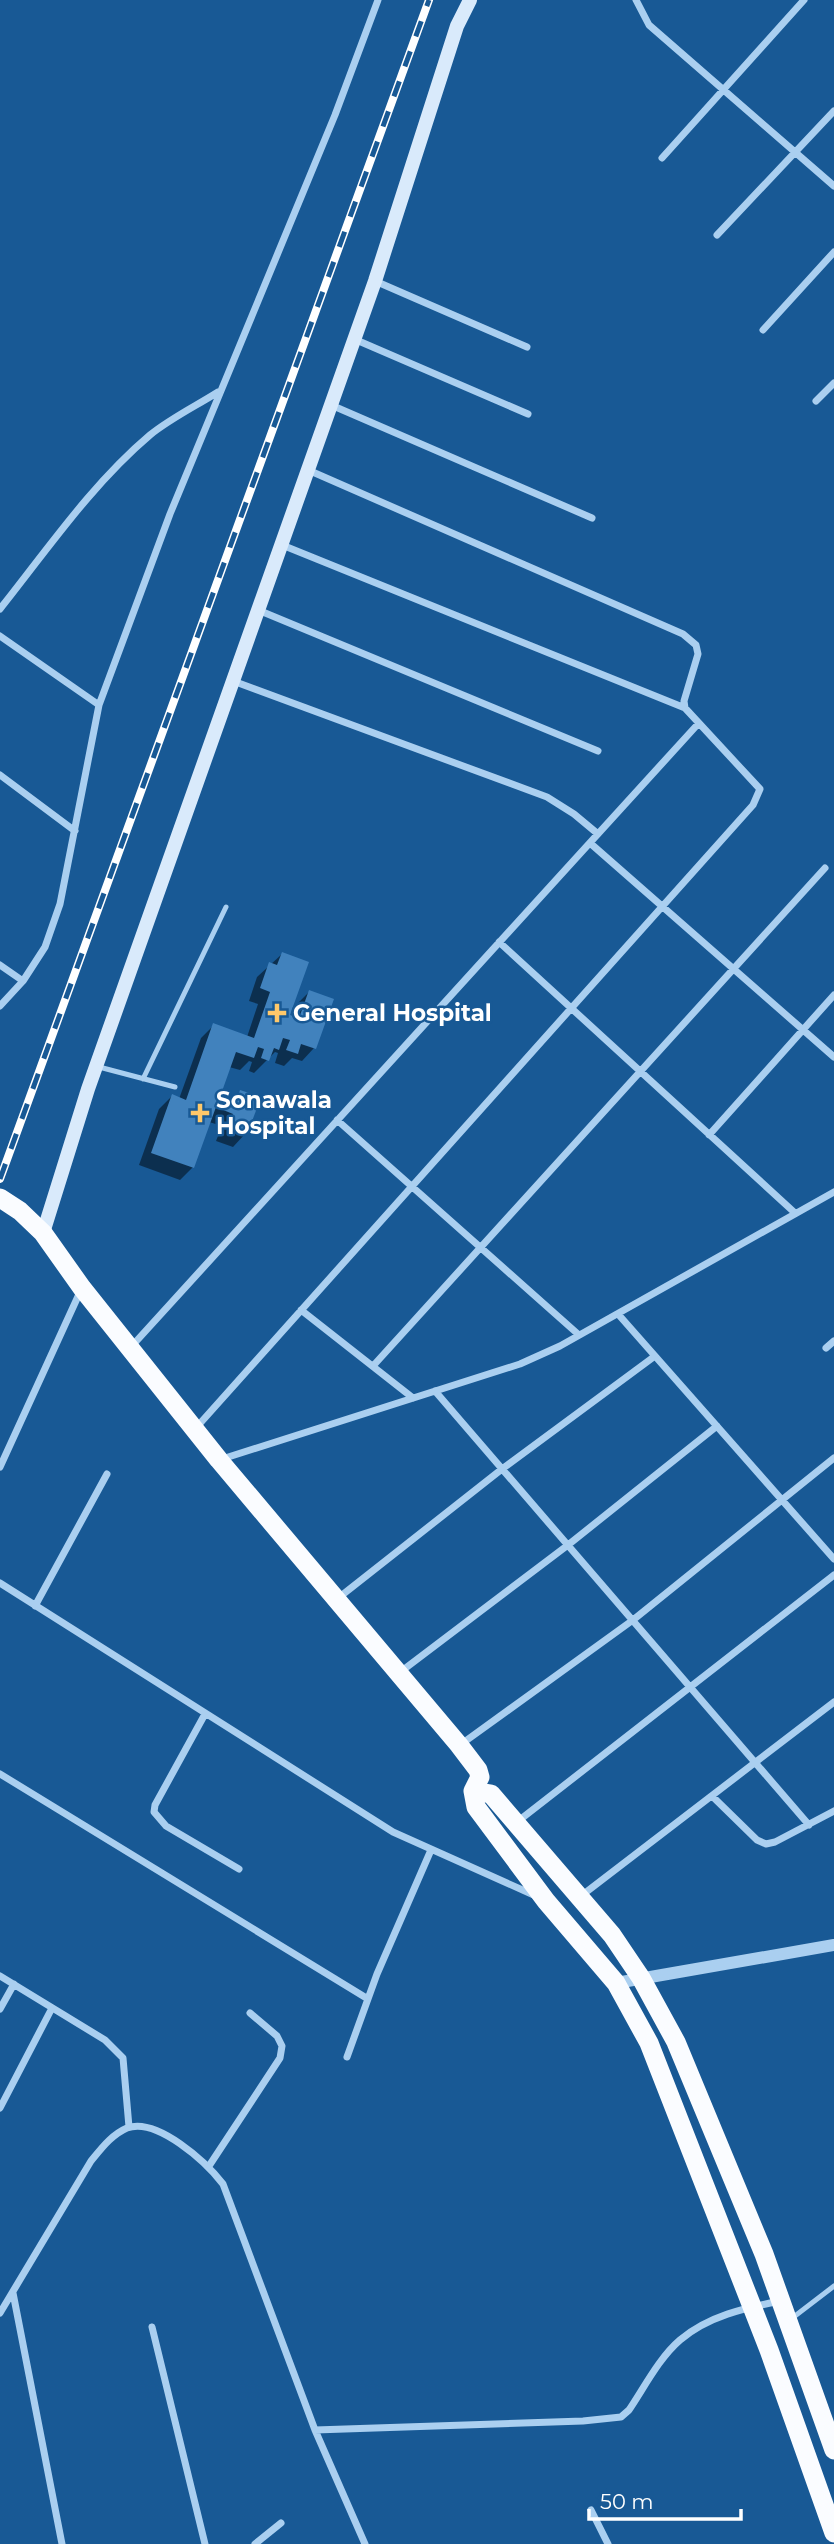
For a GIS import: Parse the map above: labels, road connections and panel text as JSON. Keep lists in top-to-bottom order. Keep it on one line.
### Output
{"places":{"health":["General Hospital","Sonawala Hospital"]},"scale_bar":"50 m"}
